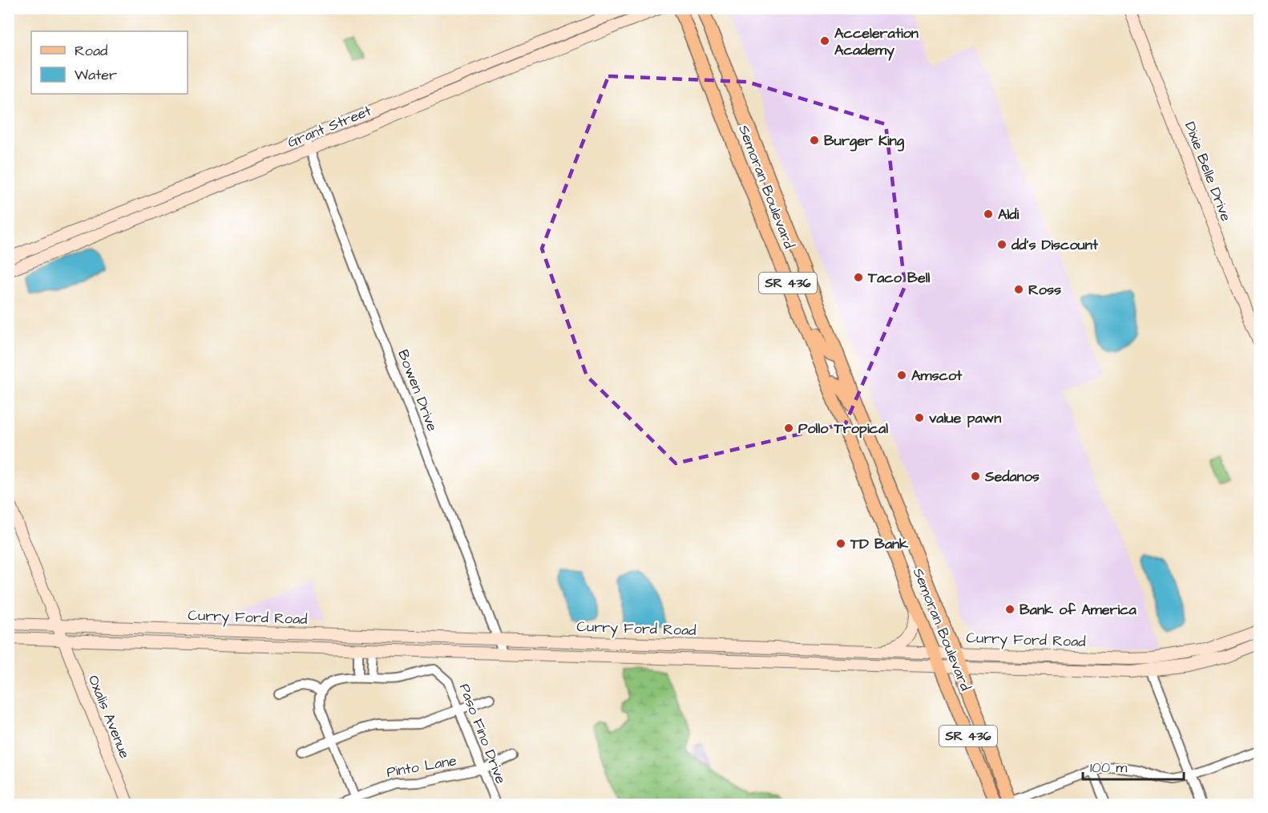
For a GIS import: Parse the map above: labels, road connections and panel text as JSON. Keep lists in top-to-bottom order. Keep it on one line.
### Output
{"streets":{"main road":["Grant Street","Dixie Belle Drive","Semoran Boulevard","SR 436","Curry Ford Road","Oxalis Avenue"],"street":["Bowen Drive","Paso Fino Drive","Pinto Lane"]},"crossings":[["Grant Street","Bowen Drive"],["Semoran Boulevard","Curry Ford Road"],["Bowen Drive","Curry Ford Road"],["Curry Ford Road","Oxalis Avenue"],["Paso Fino Drive","Pinto Lane"]],"places":["Acceleration Academy","Burger King","Aldi","dd's Discount","Taco Bell","Ross","Amscot","value pawn","Pollo Tropical","Sedanos","TD Bank","Bank of America"],"legend":["Road","Water"],"scale_bar":"100 m"}
